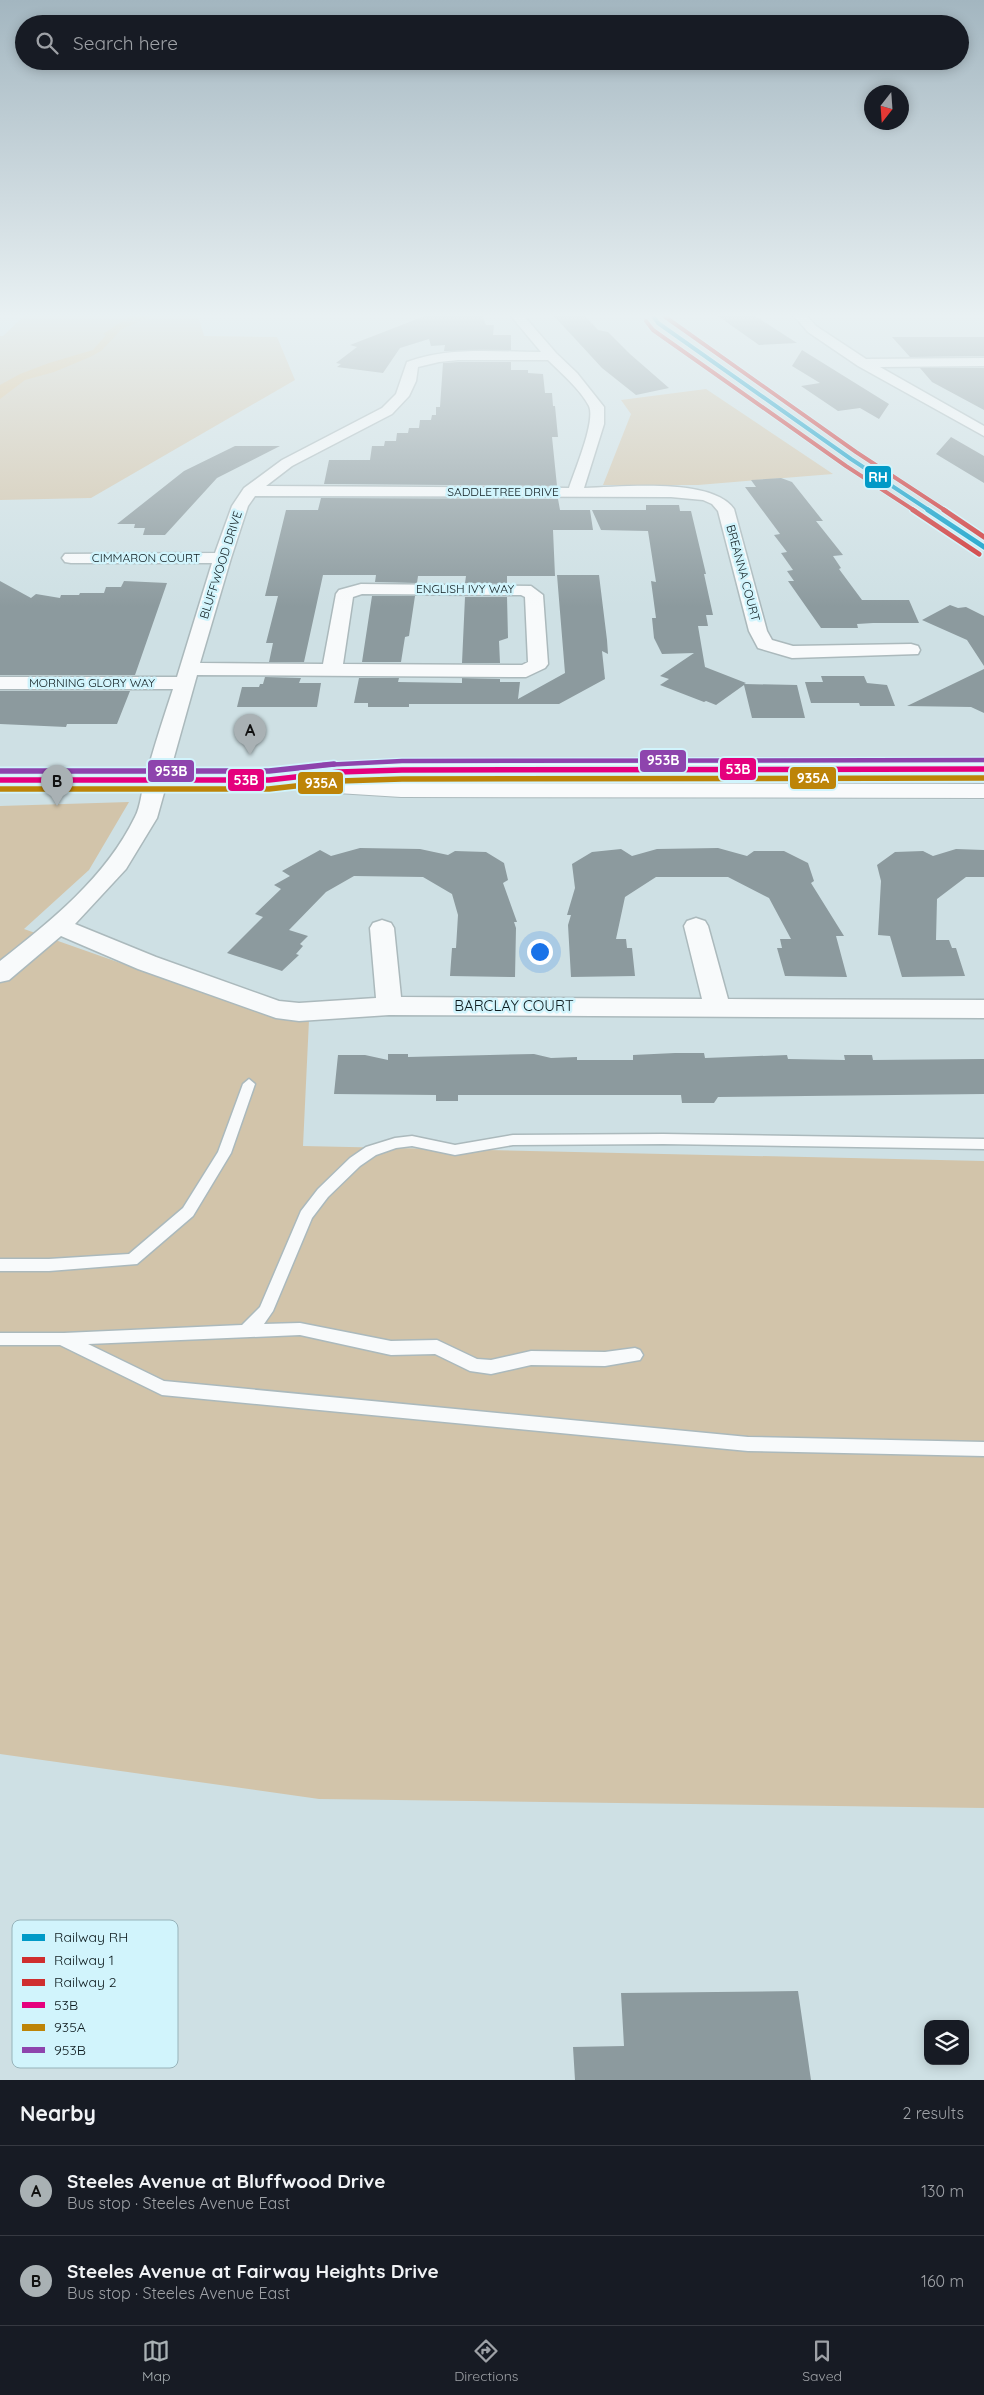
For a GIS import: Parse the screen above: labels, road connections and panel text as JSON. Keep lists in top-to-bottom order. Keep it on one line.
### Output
{"streets":{"street":["SADDLETREE DRIVE","CIMMARON COURT","BLUFFWOOD DRIVE","BREANNA COURT","ENGLISH IVY WAY","MORNING GLORY WAY","BARCLAY COURT"]},"crossings":[["SADDLETREE DRIVE","BLUFFWOOD DRIVE"],["SADDLETREE DRIVE","BREANNA COURT"],["CIMMARON COURT","BLUFFWOOD DRIVE"],["BLUFFWOOD DRIVE","ENGLISH IVY WAY"],["BLUFFWOOD DRIVE","MORNING GLORY WAY"],["BLUFFWOOD DRIVE","BARCLAY COURT"],["ENGLISH IVY WAY","MORNING GLORY WAY"]],"lines":["rail line RH","rail line 1","rail line 2","transit line 953B","transit line 53B","transit line 935A"],"legend":["Railway RH","Railway 1","Railway 2","53B","935A","953B"],"north":"bottom","page":{"search":"Search here","pins":["A","B"],"heading":["Nearby","2 results"],"list":[{"mark":"A","name":"Steeles Avenue at Bluffwood Drive","note":"Bus stop · Steeles Avenue East","value":"130 m"},{"mark":"B","name":"Steeles Avenue at Fairway Heights Drive","note":"Bus stop · Steeles Avenue East","value":"160 m"}],"nav":["Map","Directions","Saved"]}}
